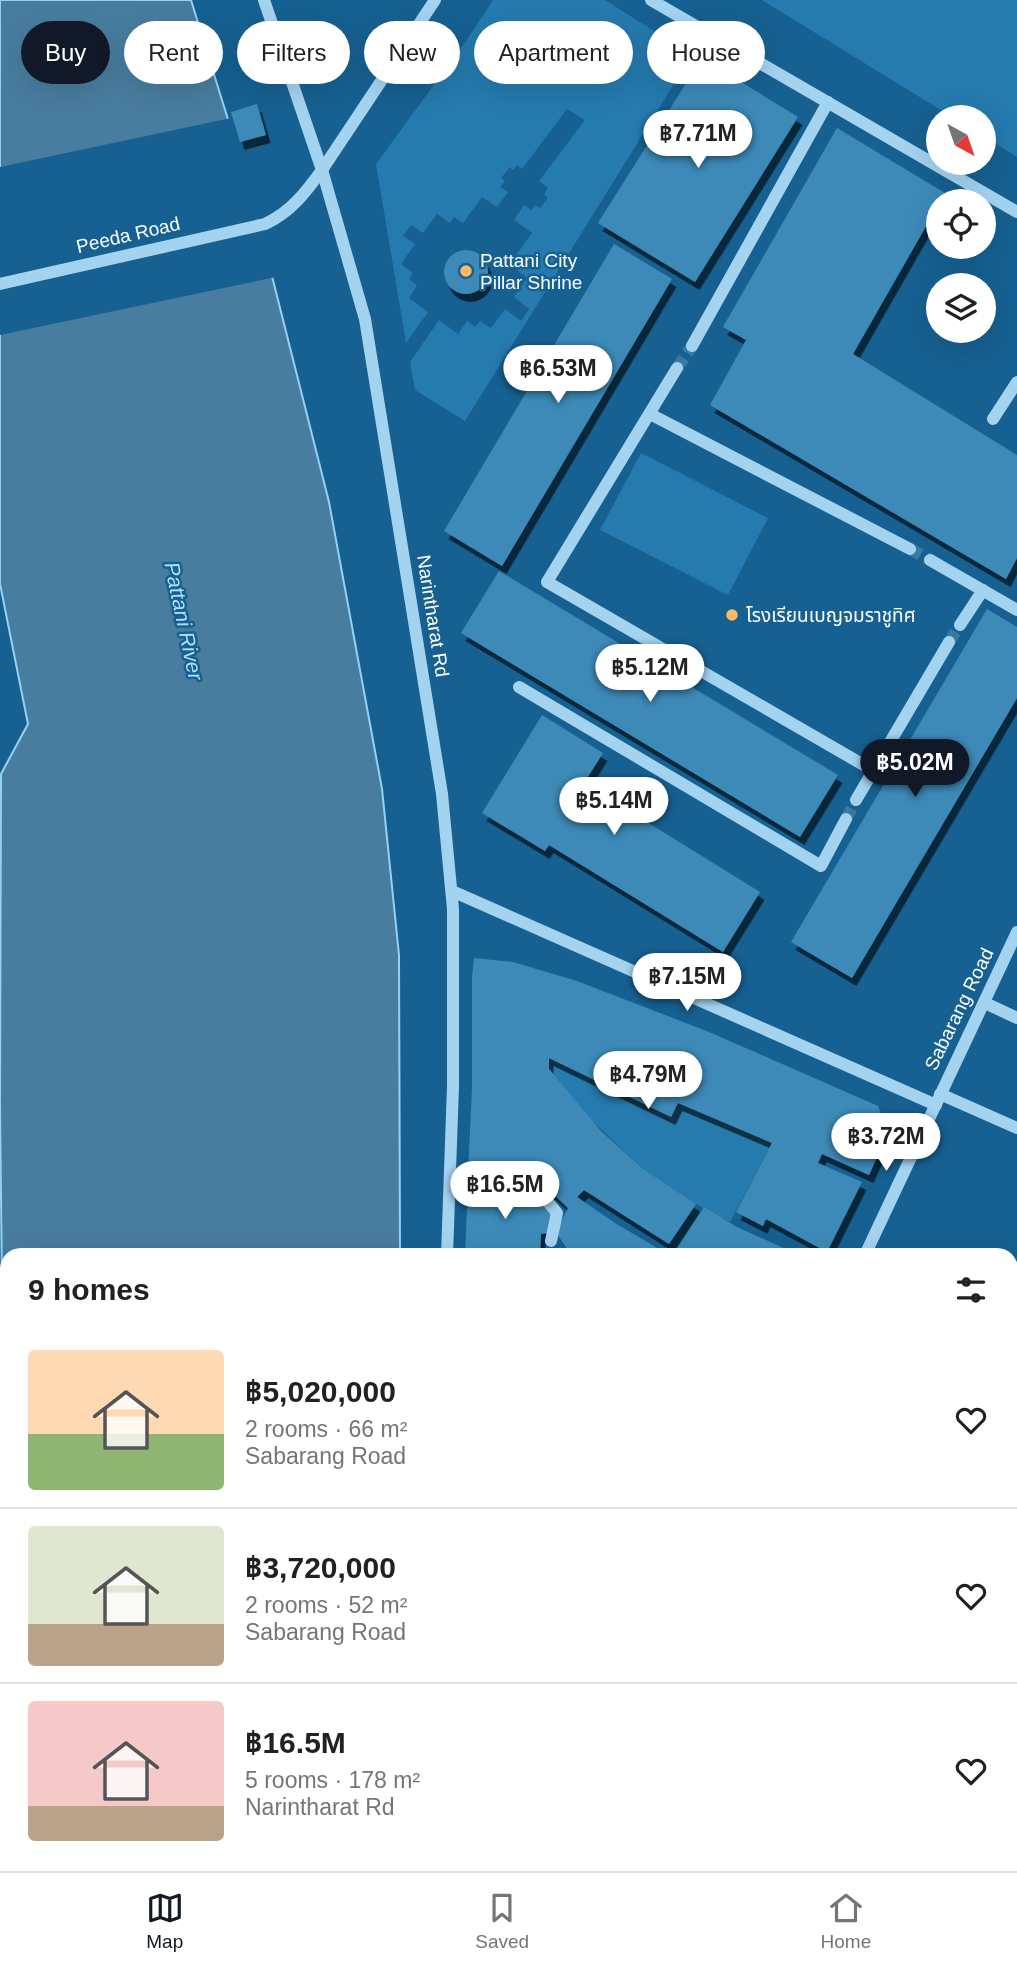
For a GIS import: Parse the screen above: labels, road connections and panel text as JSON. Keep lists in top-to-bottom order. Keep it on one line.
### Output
{"streets":{"street":["Peeda Road","Narintharat Rd","Sabarang Road"]},"crossings":[["Peeda Road","Narintharat Rd"]],"water":["Pattani River"],"places":["Pattani City Pillar Shrine","โรงเรียนเบญจมราชูทิศ"],"north":"bottom right","page":{"chip":["Buy","Rent","Filters","New","Apartment","House"],"price":["฿7.71M","฿6.53M","฿5.12M","฿5.02M","฿5.14M","฿7.15M","฿4.79M","฿3.72M","฿16.5M"],"heading":"9 homes","list":[{"name":"฿5,020,000","note":"2 rooms · 66 m² · Sabarang Road"},{"name":"฿3,720,000","note":"2 rooms · 52 m² · Sabarang Road"},{"name":"฿16.5M","note":"5 rooms · 178 m² · Narintharat Rd"}],"tabs":["Map","Saved","Home"]}}
